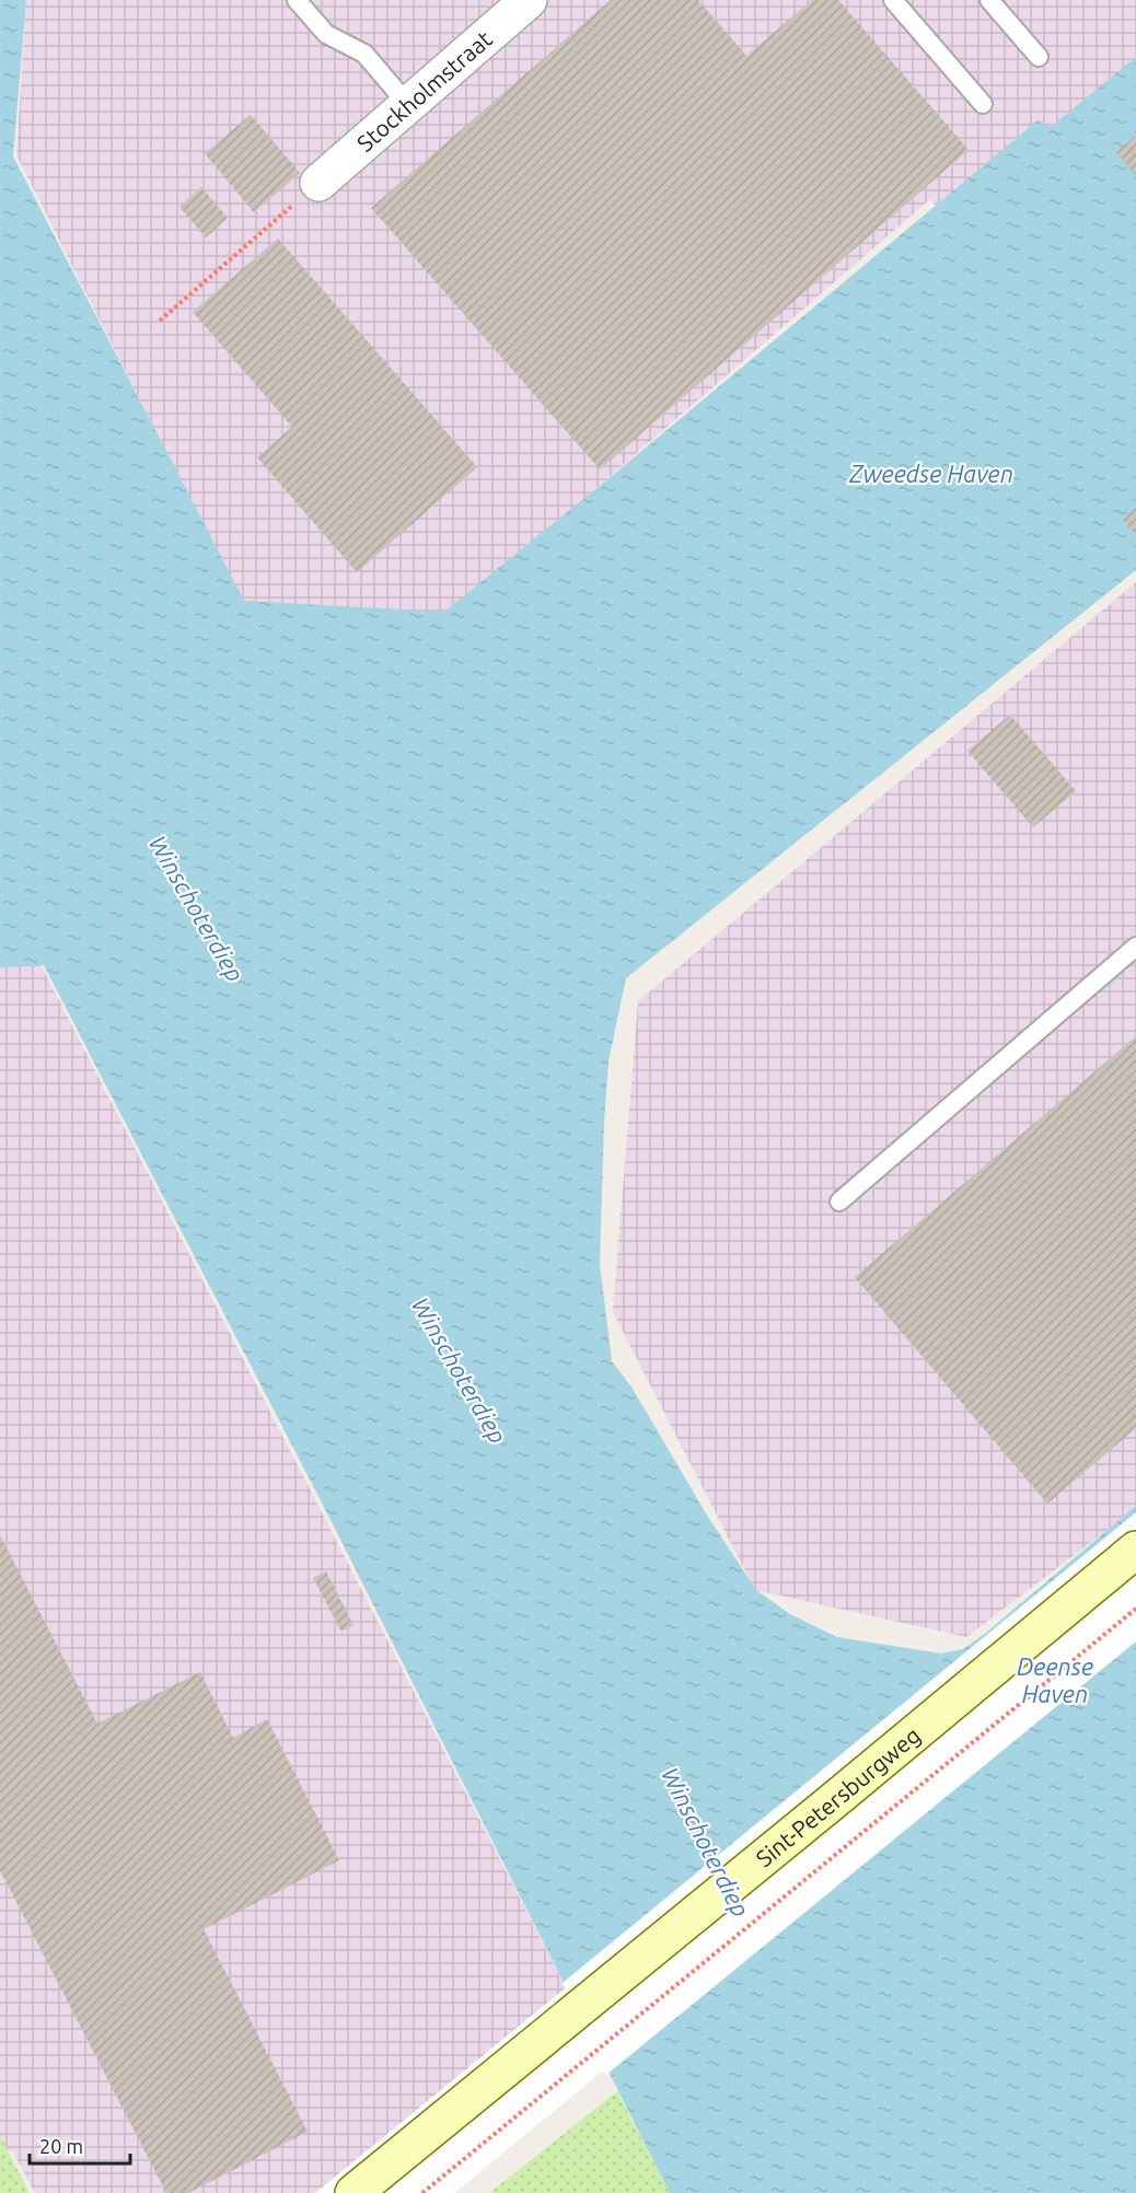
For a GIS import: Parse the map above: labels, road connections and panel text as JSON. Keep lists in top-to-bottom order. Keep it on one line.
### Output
{"streets":{"street":["Stockholmstraat","Sint-Petersburgweg"]},"water":["Zweedse Haven","Winschoterdiep","Deense Haven"],"scale_bar":"20 m"}
